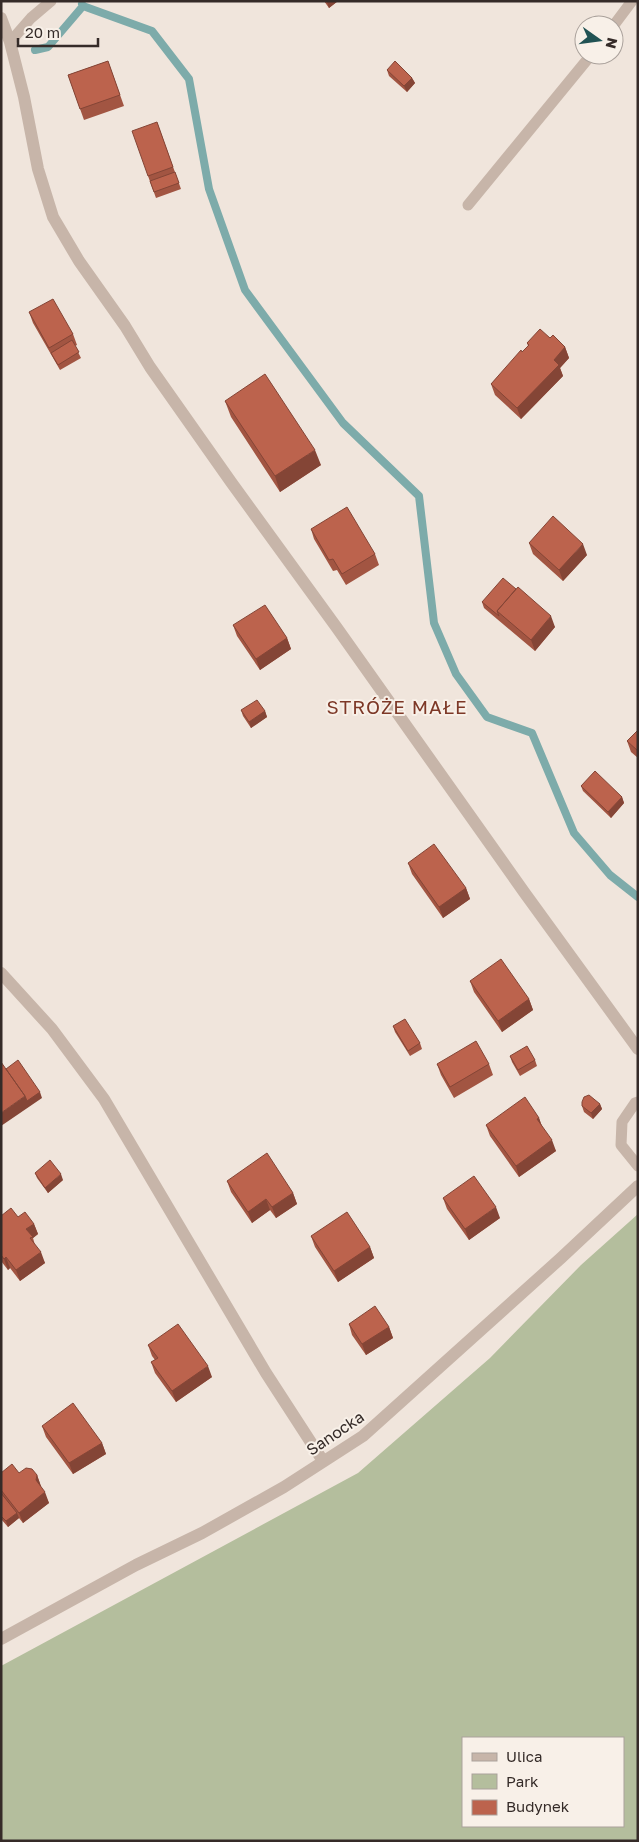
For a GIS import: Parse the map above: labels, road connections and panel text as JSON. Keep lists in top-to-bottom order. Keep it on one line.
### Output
{"streets":{"street":["Sanocka"]},"districts":["STRÓŻE MAŁE"],"legend":["Ulica","Park","Budynek"],"scale_bar":"20 m","north":"right"}
